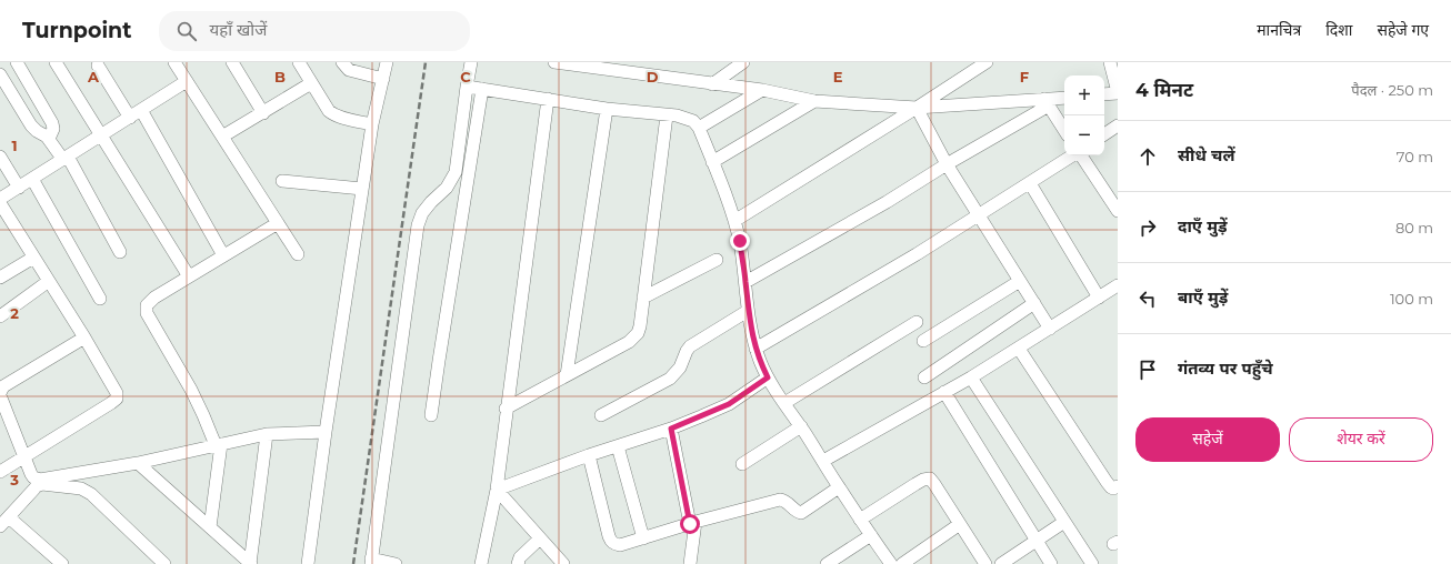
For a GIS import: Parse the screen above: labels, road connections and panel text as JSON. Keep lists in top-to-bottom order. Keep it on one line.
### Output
{"page":{"header":"Turnpoint","search":"यहाँ खोजें","nav":["मानचित्र","दिशा","सहेजे गए"],"heading":["4 मिनट","पैदल · 250 m"],"map_buttons":["+","−"],"list":[["सीधे चलें","70 m"],["दाएँ मुड़ें","80 m"],["बाएँ मुड़ें","100 m"],"गंतव्य पर पहुँचे"],"buttons":["सहेजें","शेयर करें"]},"grid":{"columns":["A","B","C","D","E","F"],"rows":["1","2","3"]}}
